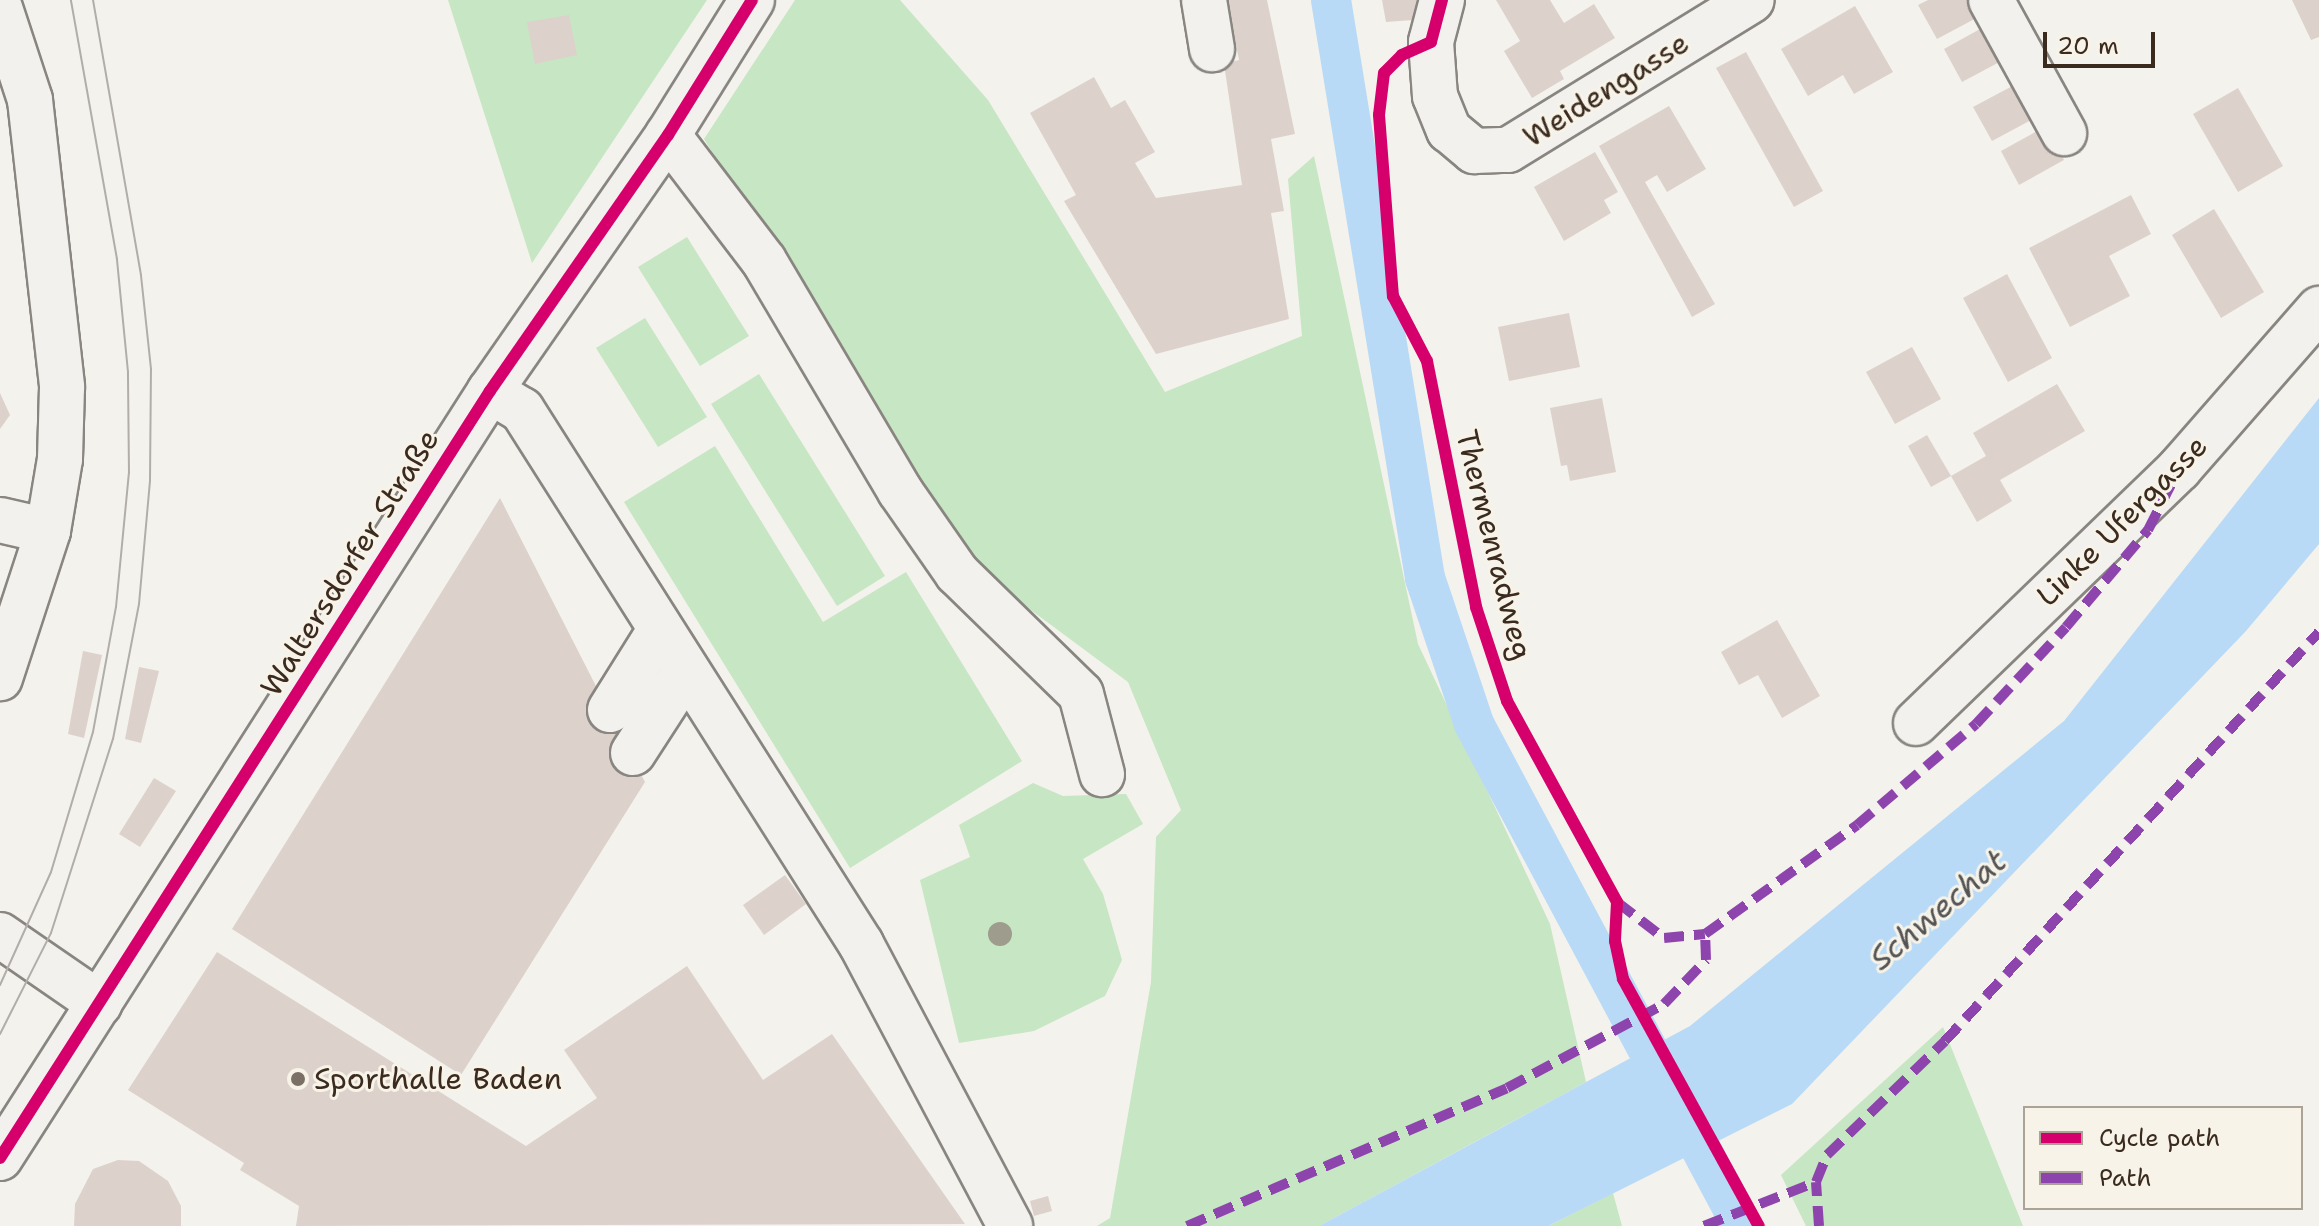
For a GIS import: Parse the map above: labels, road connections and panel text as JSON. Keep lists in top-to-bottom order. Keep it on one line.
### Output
{"streets":{"street":["Weidengasse","Linke Ufergasse","Waltersdorfer Straße"],"cycle path":["Thermenradweg"]},"water":["Schwechat"],"places":["Sporthalle Baden"],"legend":["Cycle path","Path"],"scale_bar":"20 m"}
